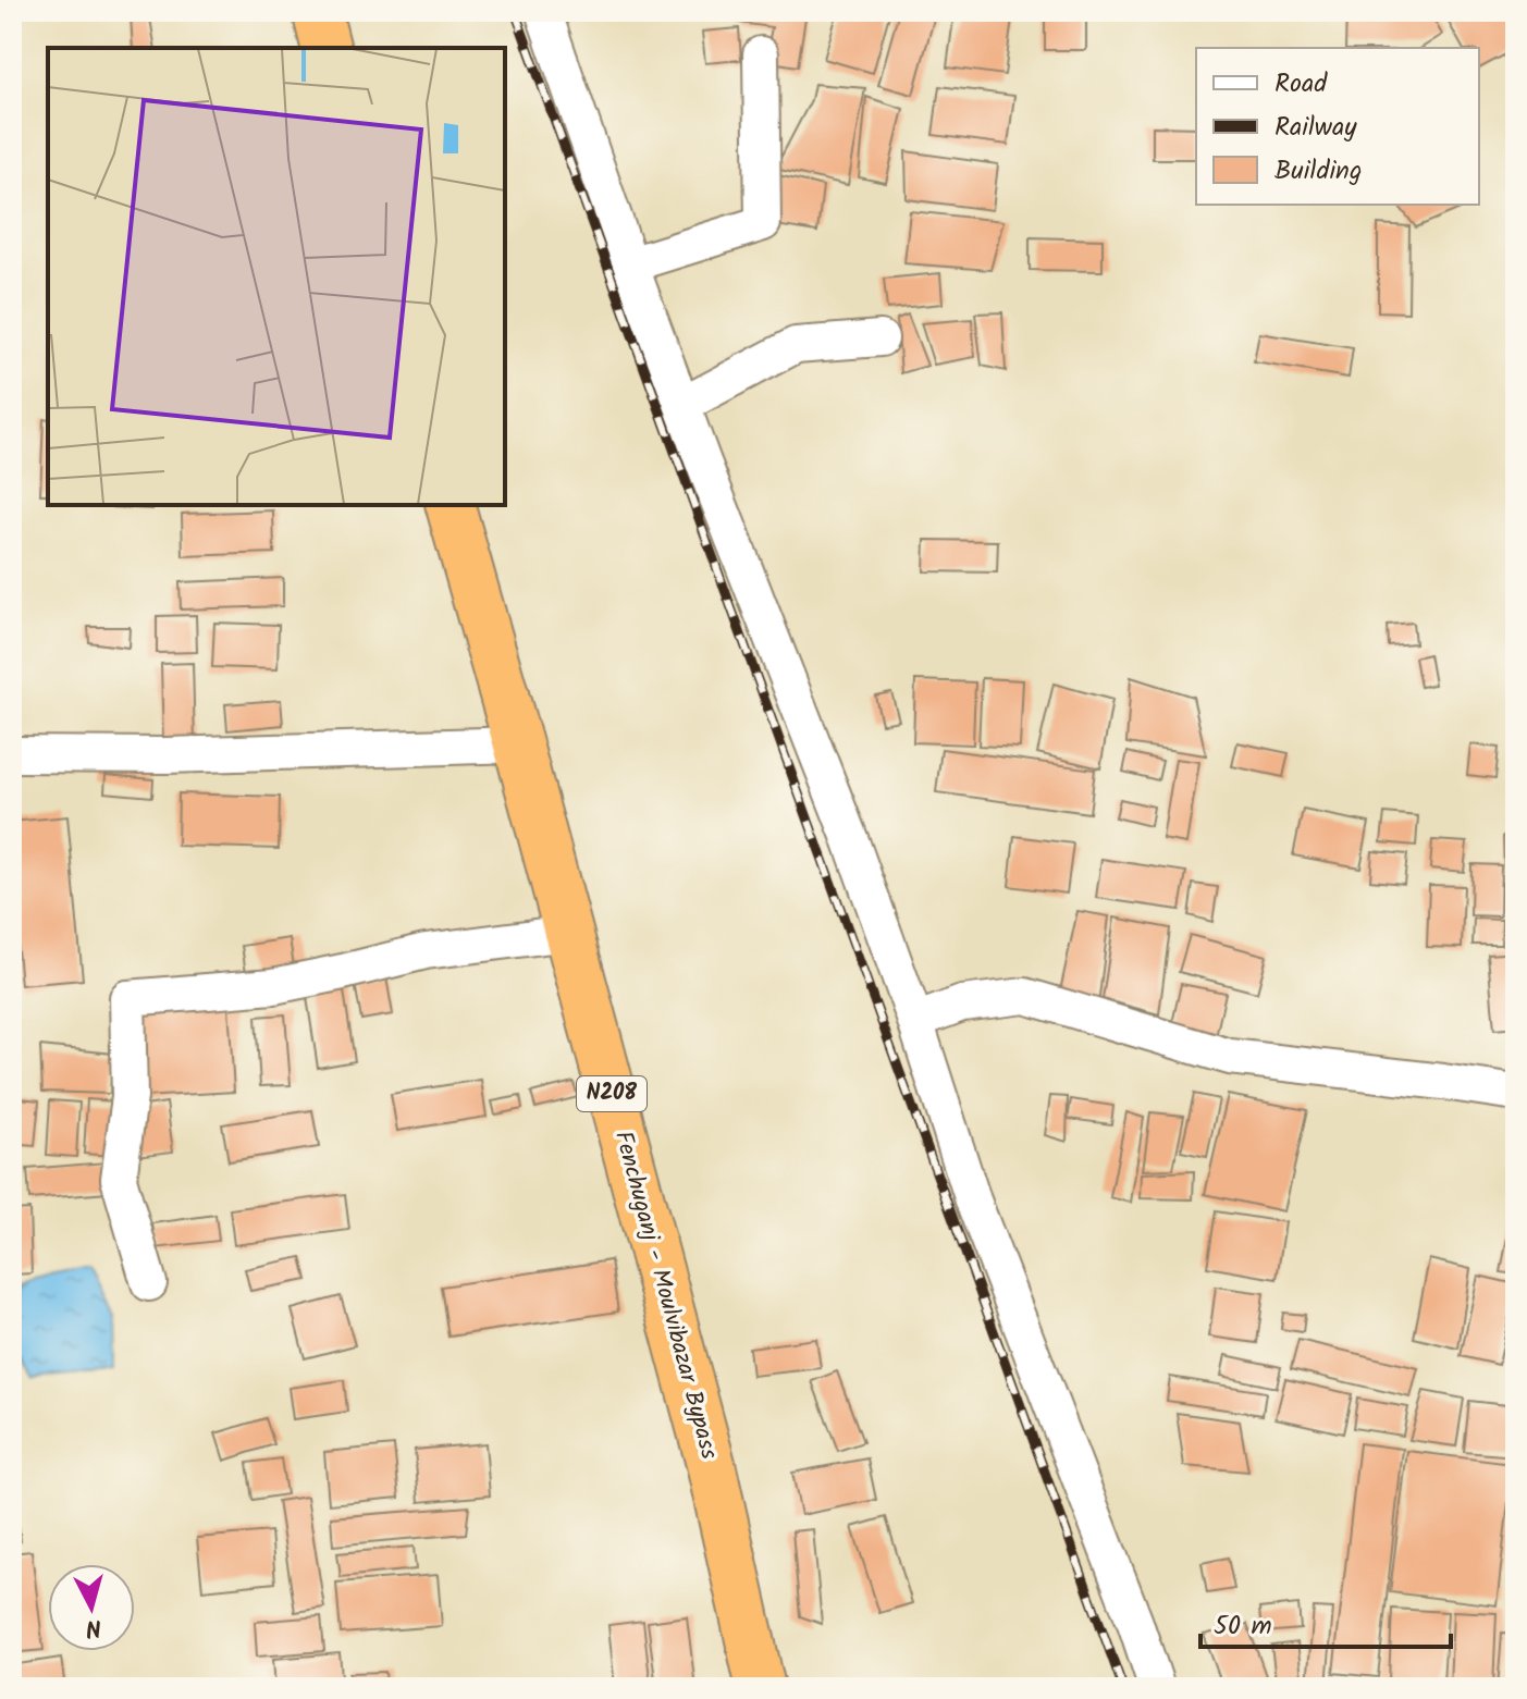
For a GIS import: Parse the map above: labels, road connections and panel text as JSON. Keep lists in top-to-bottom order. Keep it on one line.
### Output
{"streets":{"highway":["N208","Fenchuganj - Moulvibazar Bypass"]},"legend":["Road","Railway","Building"],"scale_bar":"50 m","north":"bottom"}
